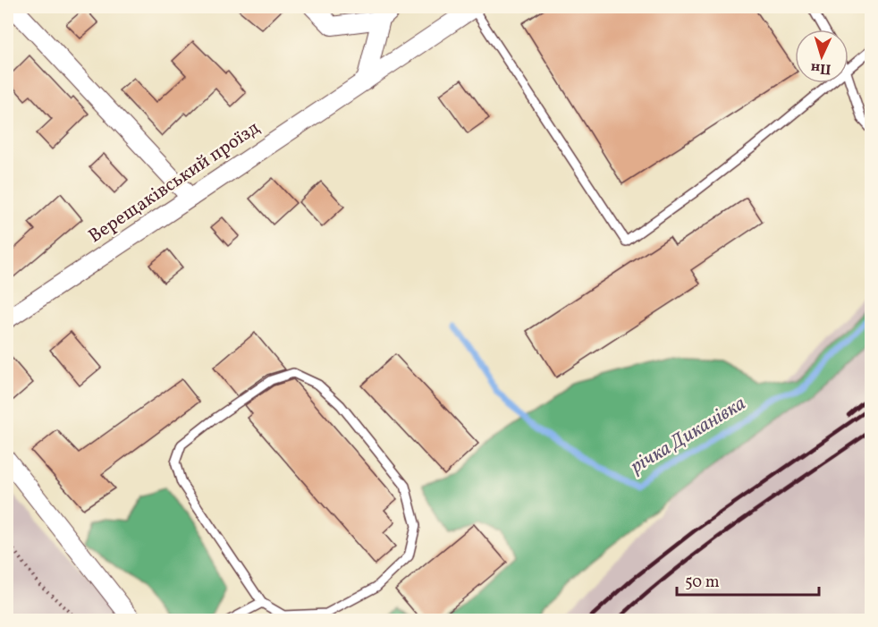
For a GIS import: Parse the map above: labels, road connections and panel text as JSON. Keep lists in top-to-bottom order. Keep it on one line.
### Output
{"streets":{"street":["Верещаківський проїзд"]},"water":["річка Диканівка"],"scale_bar":"50 m","north":"bottom"}
